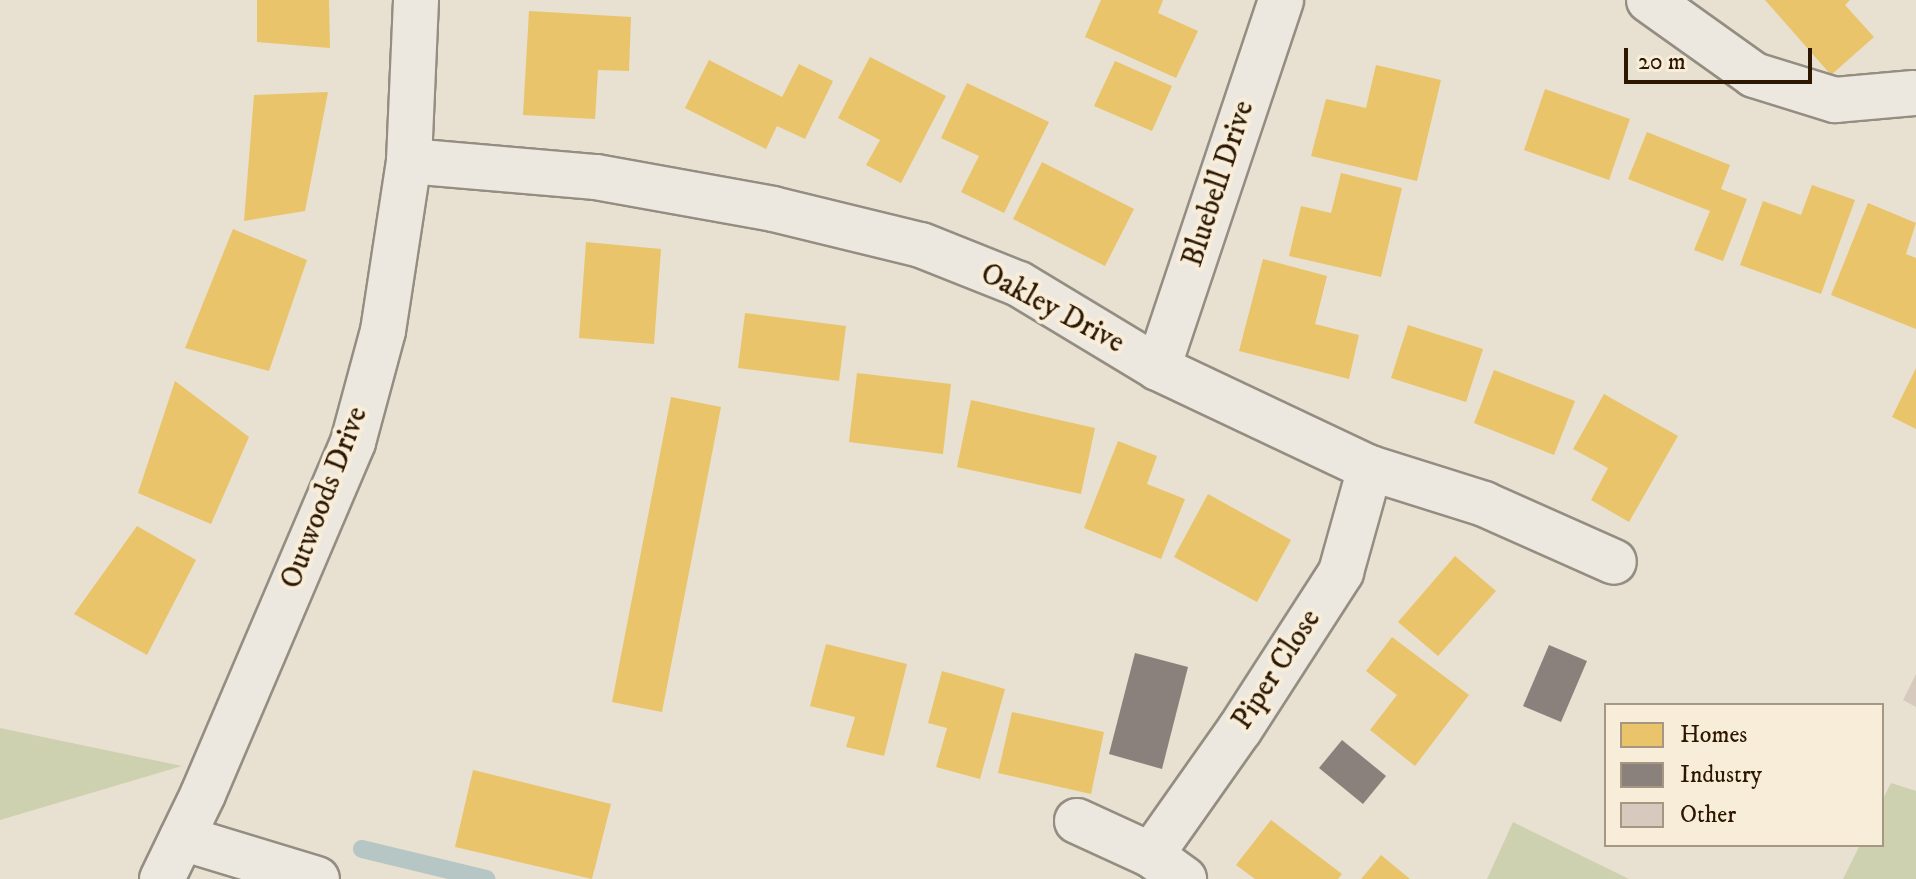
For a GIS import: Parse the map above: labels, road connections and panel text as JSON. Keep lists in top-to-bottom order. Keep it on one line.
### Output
{"streets":{"street":["Bluebell Drive","Oakley Drive","Outwoods Drive","Piper Close"]},"crossings":[["Bluebell Drive","Oakley Drive"],["Oakley Drive","Outwoods Drive"],["Oakley Drive","Piper Close"]],"legend":["Homes","Industry","Other"],"scale_bar":"20 m"}
